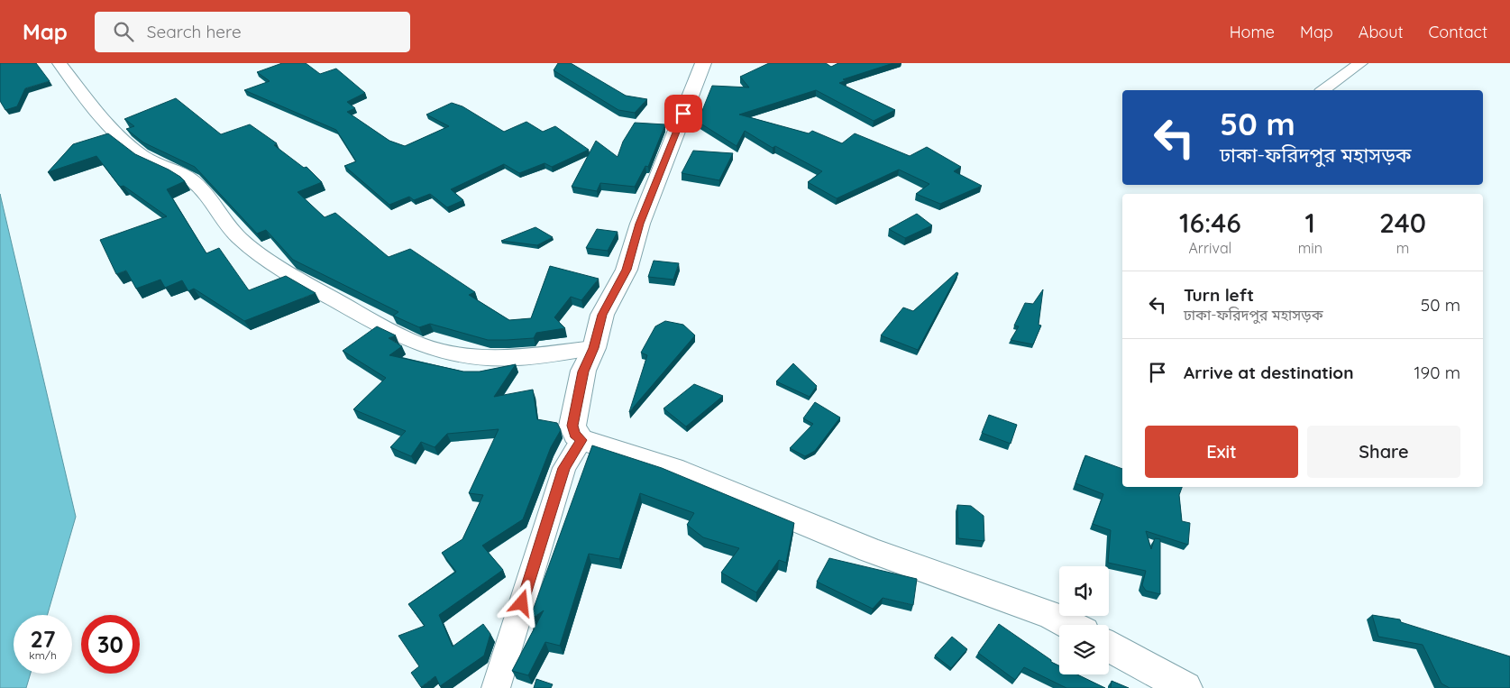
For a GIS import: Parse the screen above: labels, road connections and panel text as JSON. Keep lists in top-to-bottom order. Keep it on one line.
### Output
{"page":{"header":"Map","search":"Search here","nav":["Home","Map","About","Contact"],"turn":["50 m","ঢাকা-ফরিদপুর মহাসড়ক"],"eta":["16:46","Arrival","1","min","240","m"],"list":[{"name":"Turn left","note":"ঢাকা-ফরিদপুর মহাসড়ক","value":"50 m"},{"name":"Arrive at destination","value":"190 m"}],"buttons":["Exit","Share"],"speed":"27 km/h","limit":"30"}}
